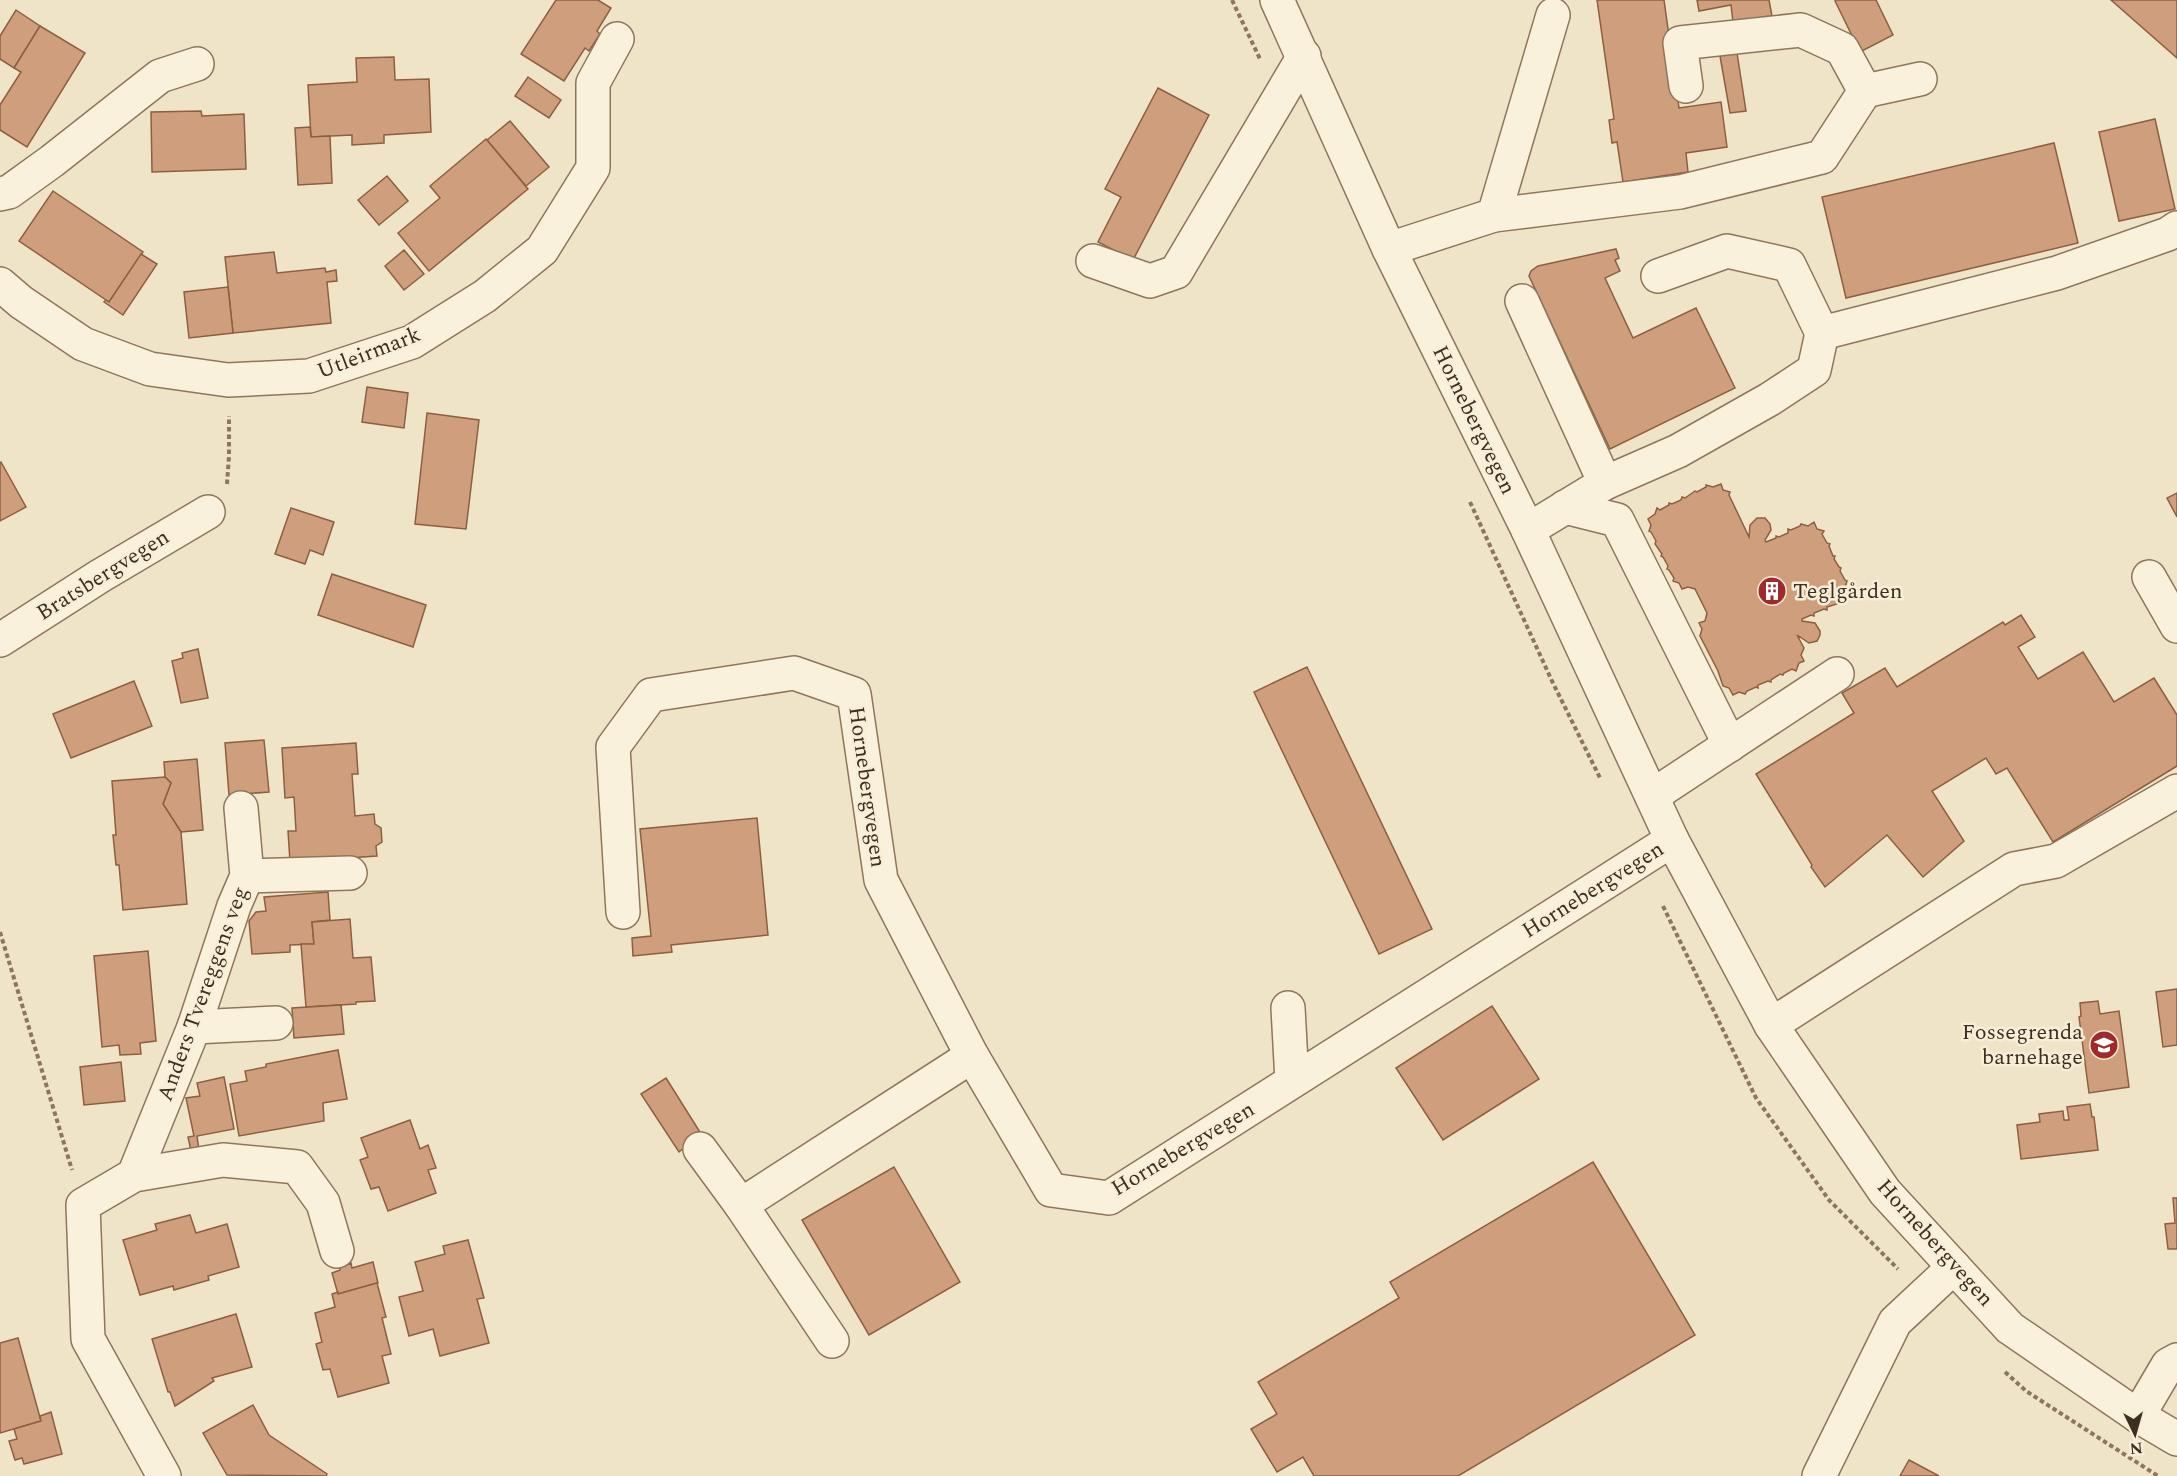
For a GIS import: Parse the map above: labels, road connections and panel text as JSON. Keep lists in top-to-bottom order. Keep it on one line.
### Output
{"streets":{"street":["Utleirmark","Hornebergvegen","Bratsbergvegen","Anders Tvereggens veg"]},"places":{"building":["Teglgården"],"school or university":["Fossegrenda barnehage"]},"north":"bottom"}
